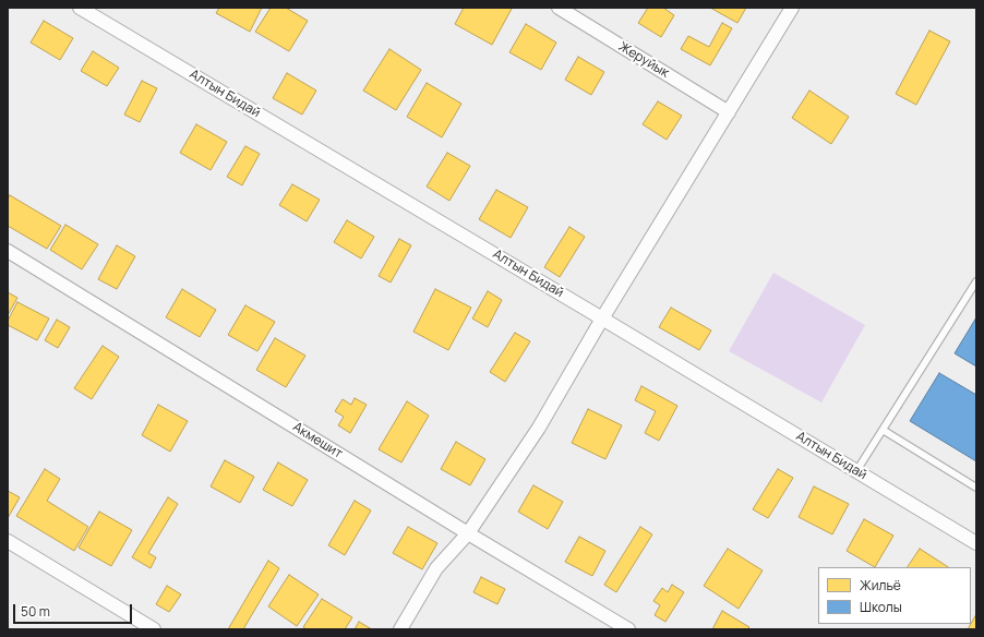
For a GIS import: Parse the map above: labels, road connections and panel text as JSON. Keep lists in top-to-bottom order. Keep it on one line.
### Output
{"streets":{"street":["Жеруйык","Алтын Бидай","Акмешит"]},"legend":["Жильё","Школы"],"scale_bar":"50 m"}
